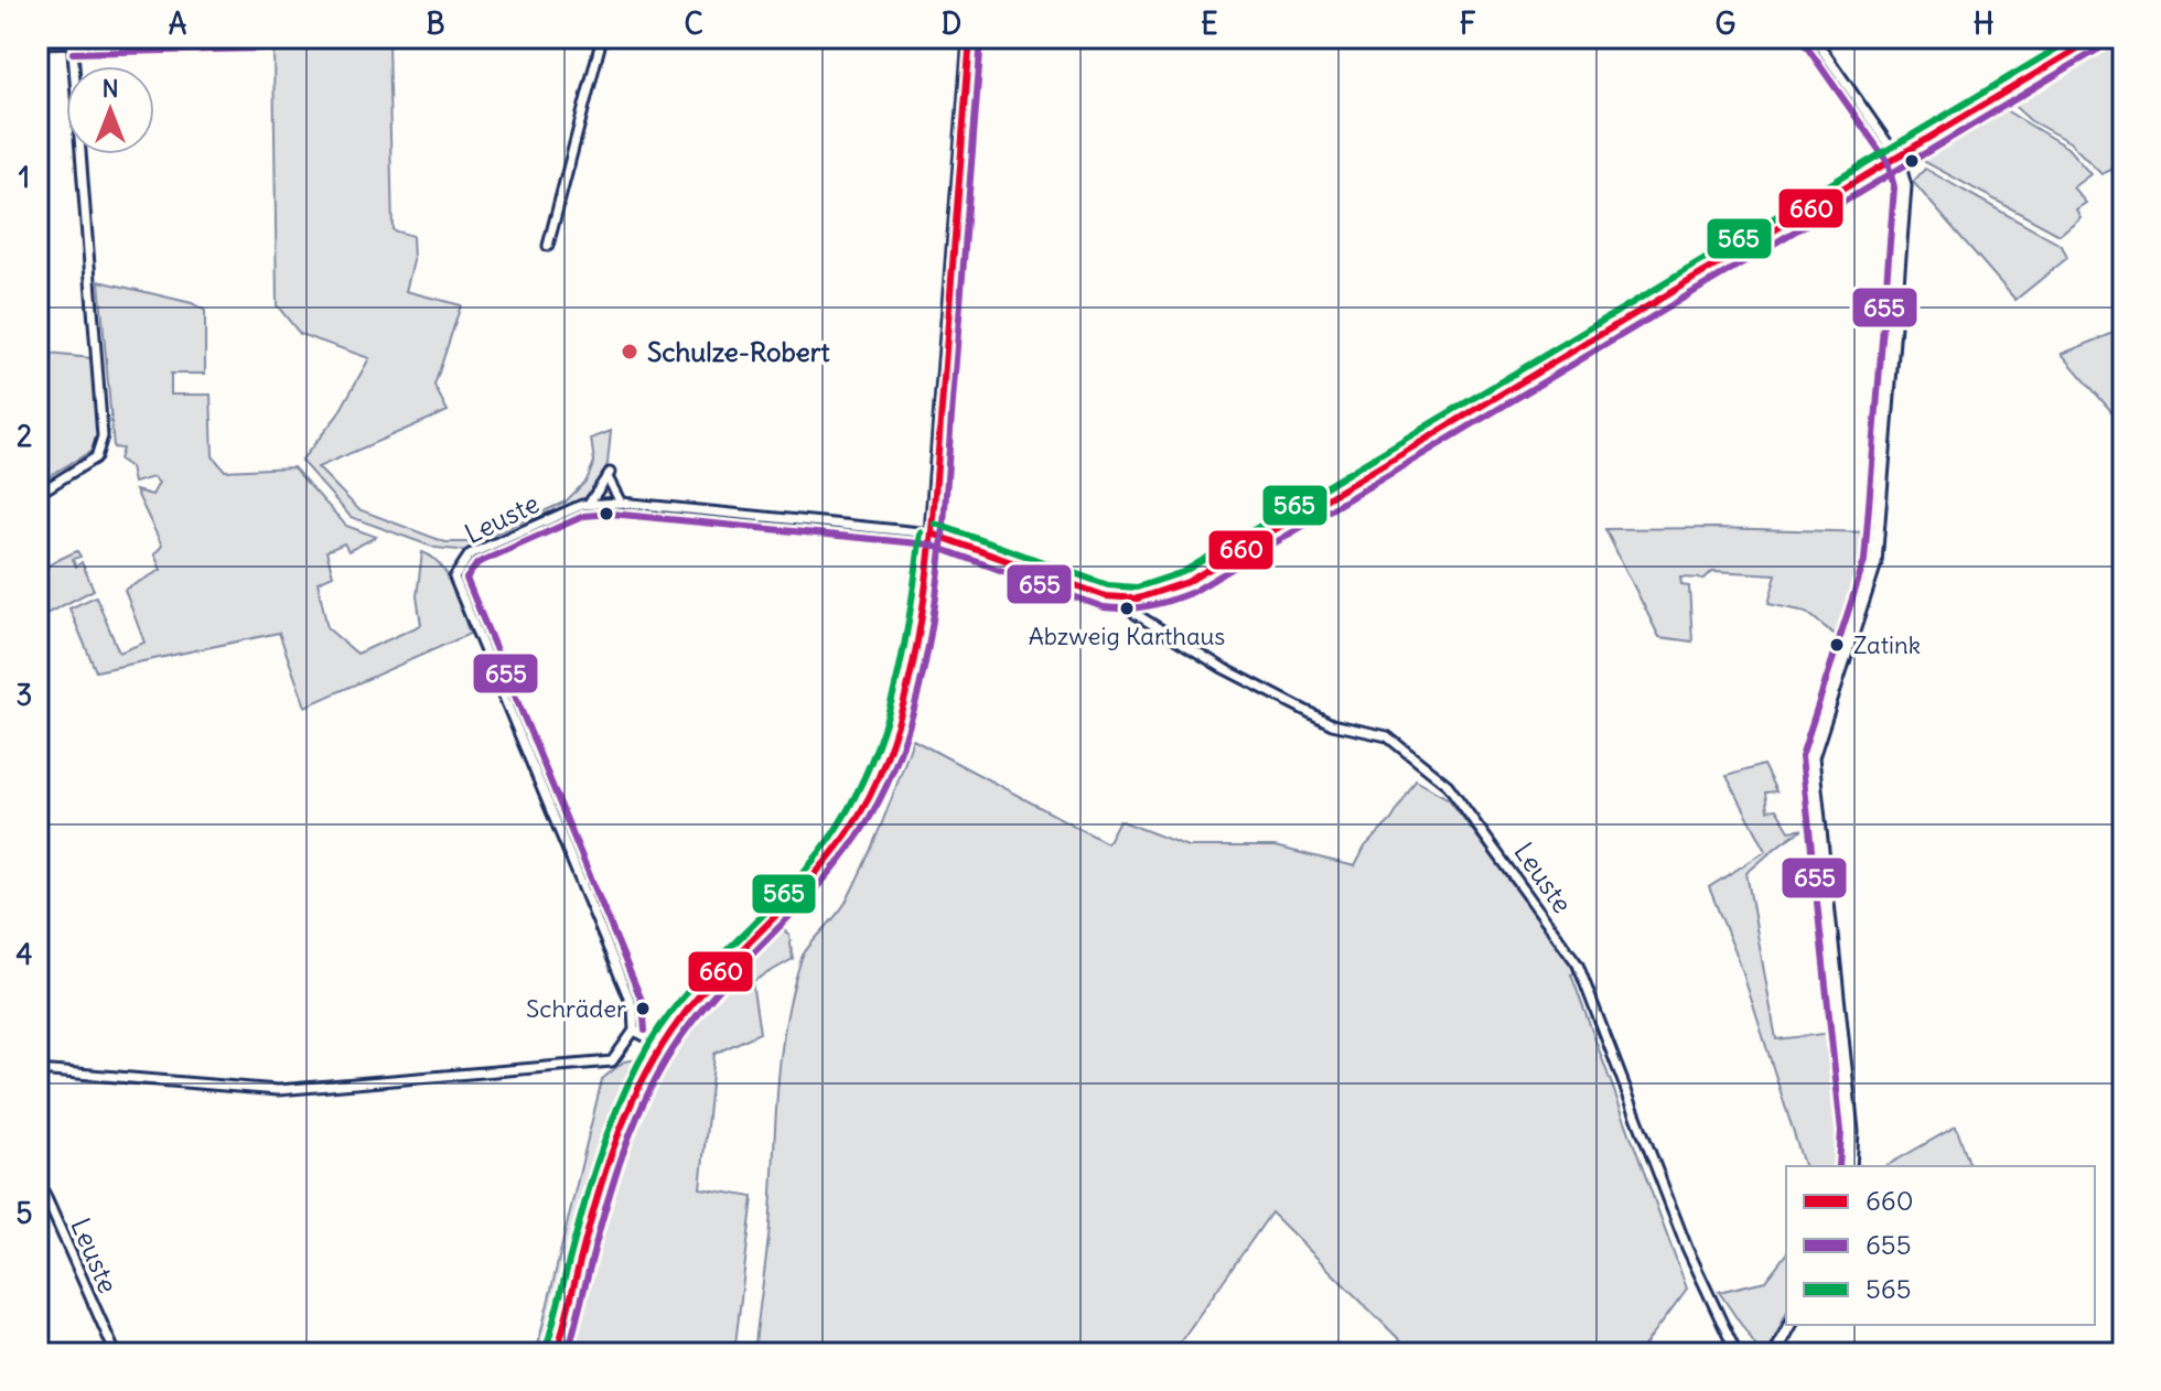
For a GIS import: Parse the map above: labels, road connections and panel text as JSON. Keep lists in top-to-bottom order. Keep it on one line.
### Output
{"streets":{"street":["Leuste"]},"places":["Schulze-Robert","Abzweig Karthaus","Zatink","Schräder"],"lines":["transit line 660","transit line 565","transit line 655"],"legend":["660","655","565"],"north":"top","grid":{"columns":["A","B","C","D","E","F","G","H"],"rows":["1","2","3","4","5"]}}
